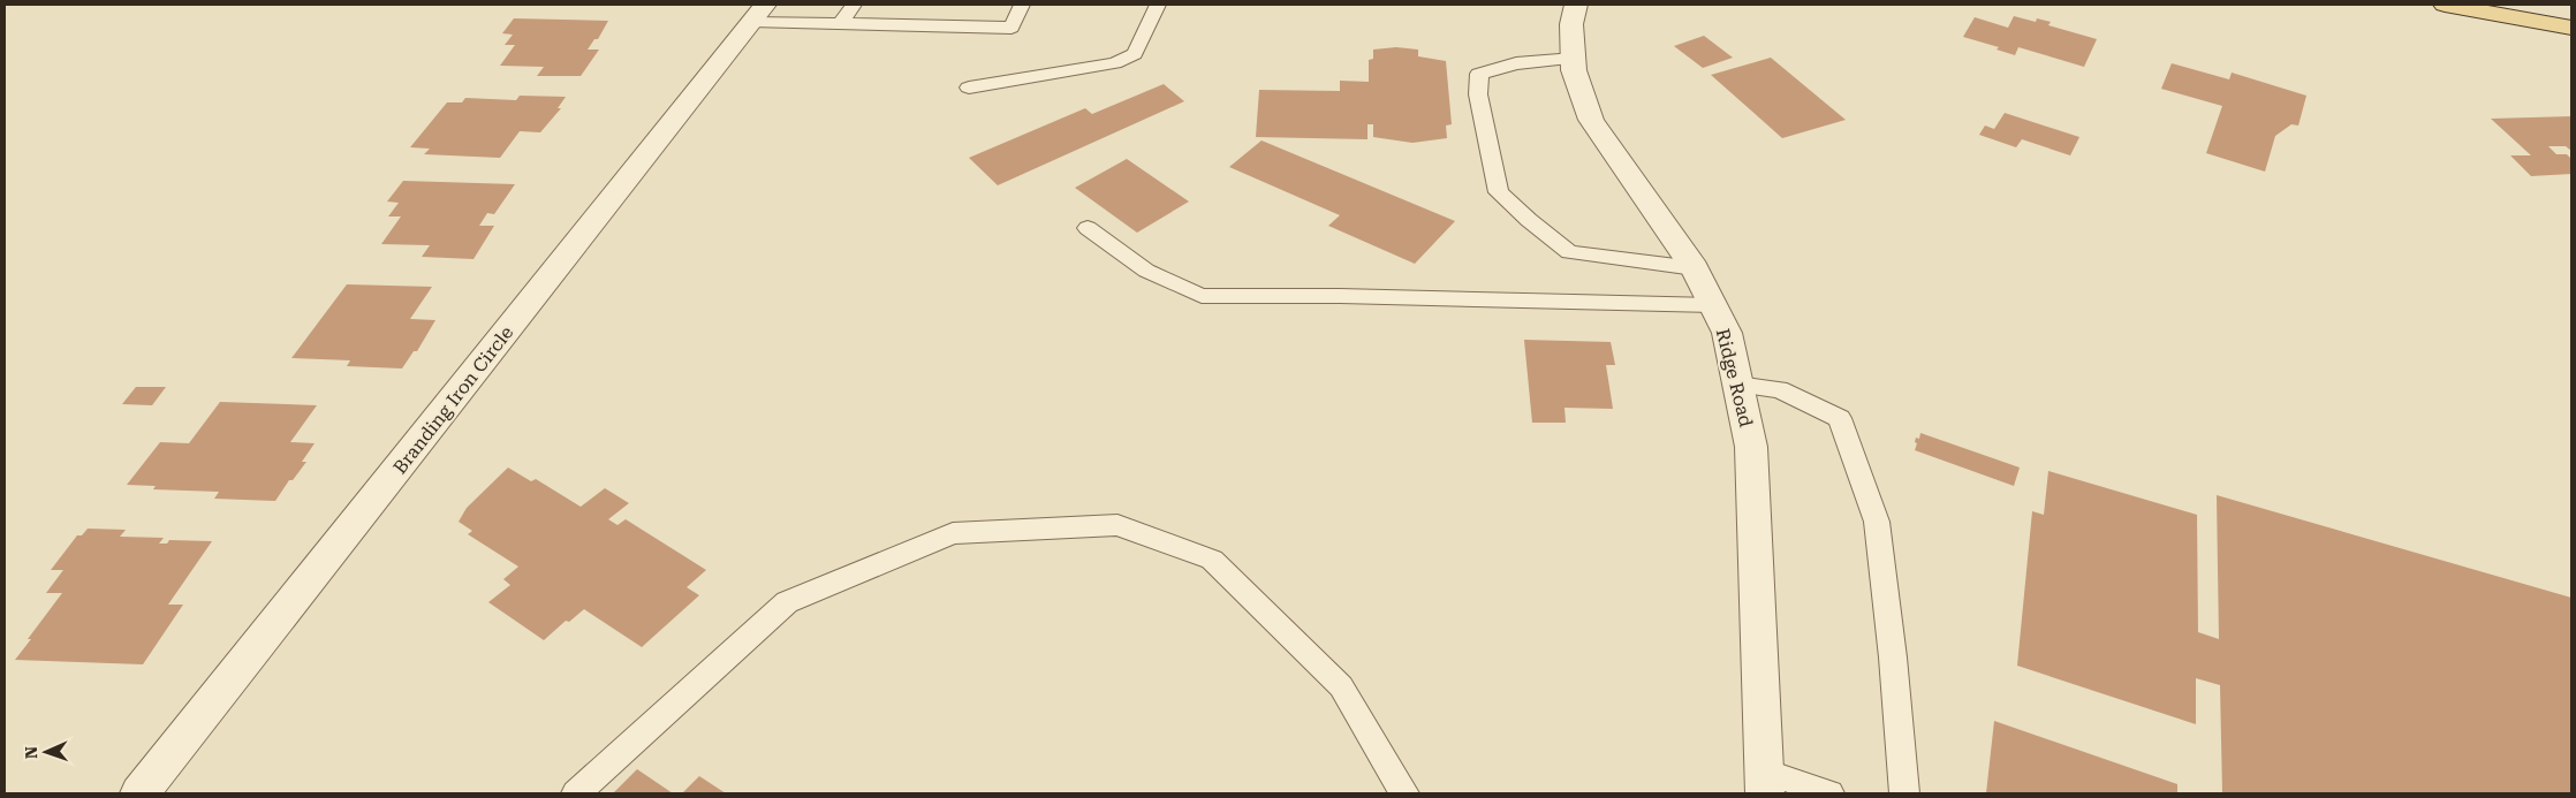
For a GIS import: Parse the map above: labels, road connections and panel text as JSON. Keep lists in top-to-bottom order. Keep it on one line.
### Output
{"streets":{"street":["Ridge Road","Branding Iron Circle"]},"north":"left"}
